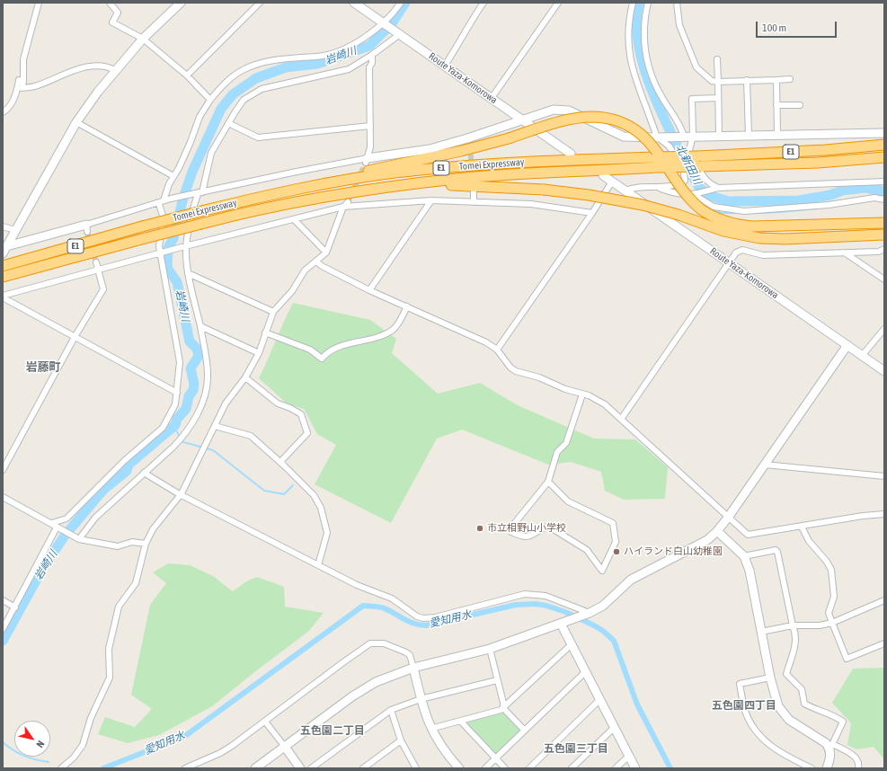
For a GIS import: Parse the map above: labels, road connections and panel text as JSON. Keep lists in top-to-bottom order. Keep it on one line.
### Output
{"streets":{"highway":["E1","Tomei Expressway"],"street":["Route Yaza-Komorowa"]},"districts":["岩藤町","五色園四丁目","五色園二丁目","五色園三丁目"],"water":["岩崎川","北新田川","愛知用水"],"places":["市立相野山小学校","ハイランド白山幼稚園"],"scale_bar":"100 m","north":"bottom right"}
